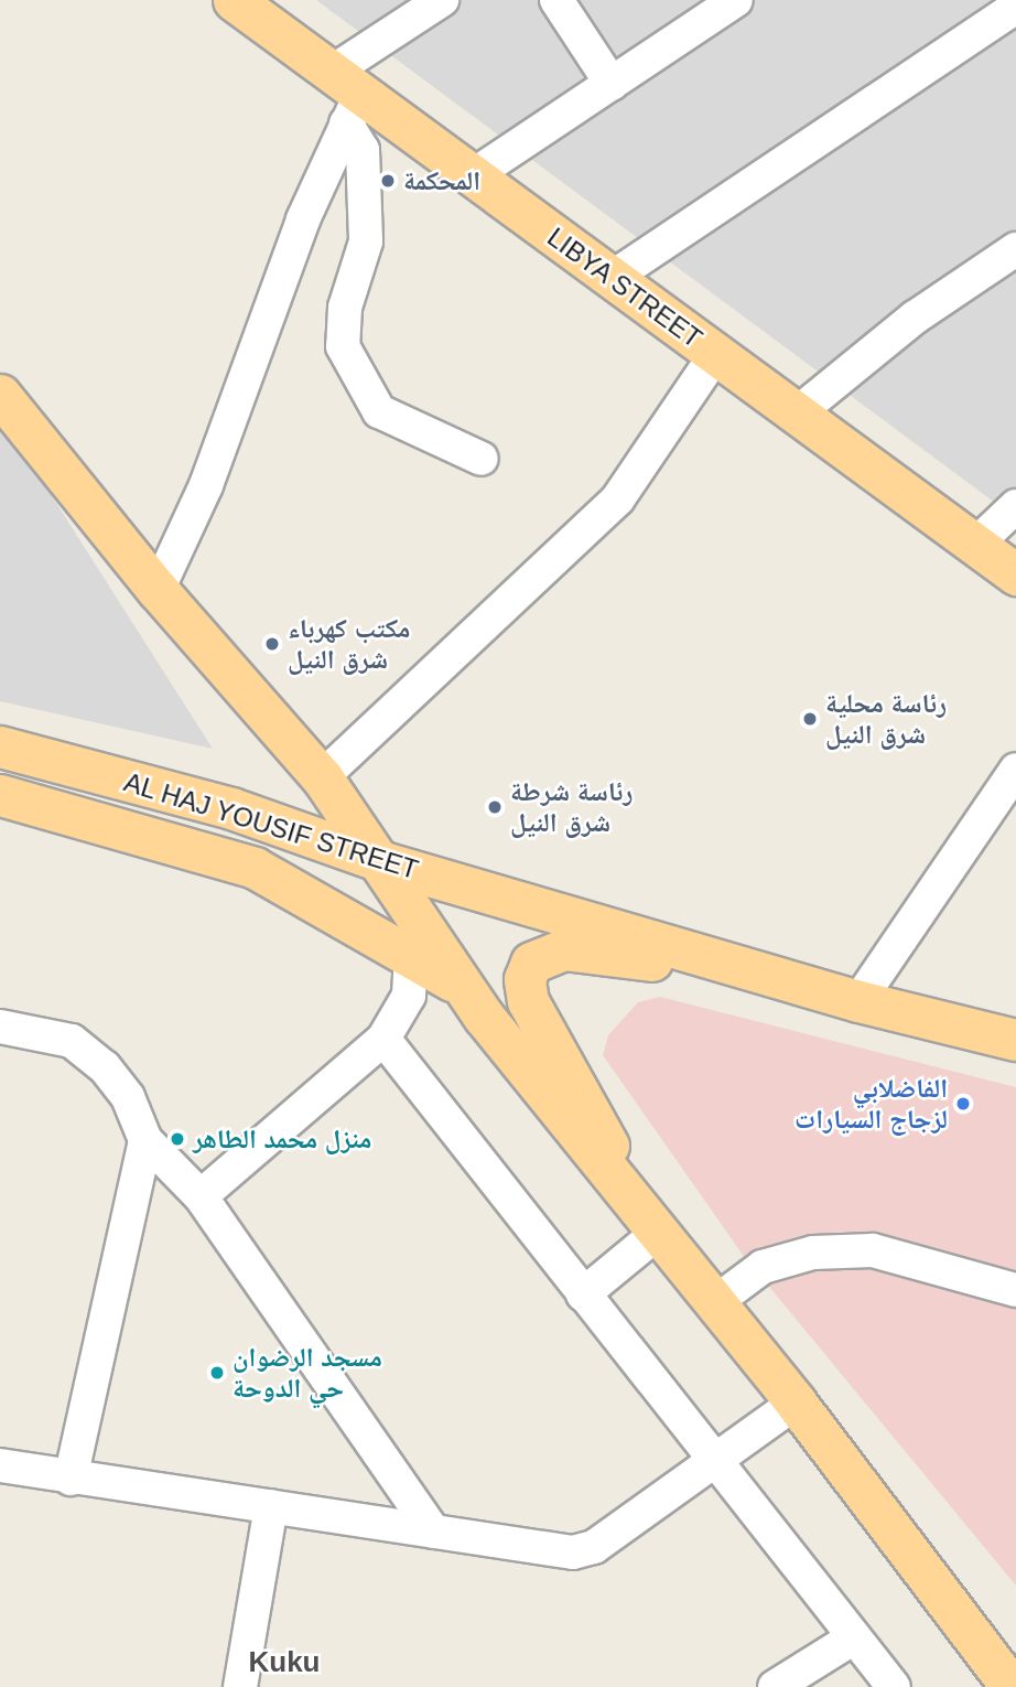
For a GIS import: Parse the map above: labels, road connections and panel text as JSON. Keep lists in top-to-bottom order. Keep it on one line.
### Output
{"streets":{"main road":["LIBYA STREET","AL HAJ YOUSIF STREET"]},"districts":["Kuku"],"places":["المحكمة","مكتب كهرباء شرق النيل","رئاسة محلية شرق النيل","رئاسة شرطة شرق النيل","الفاضلابي لزجاج السيارات","منزل محمد الطاهر","مسجد الرضوان حي الدوحة"]}
